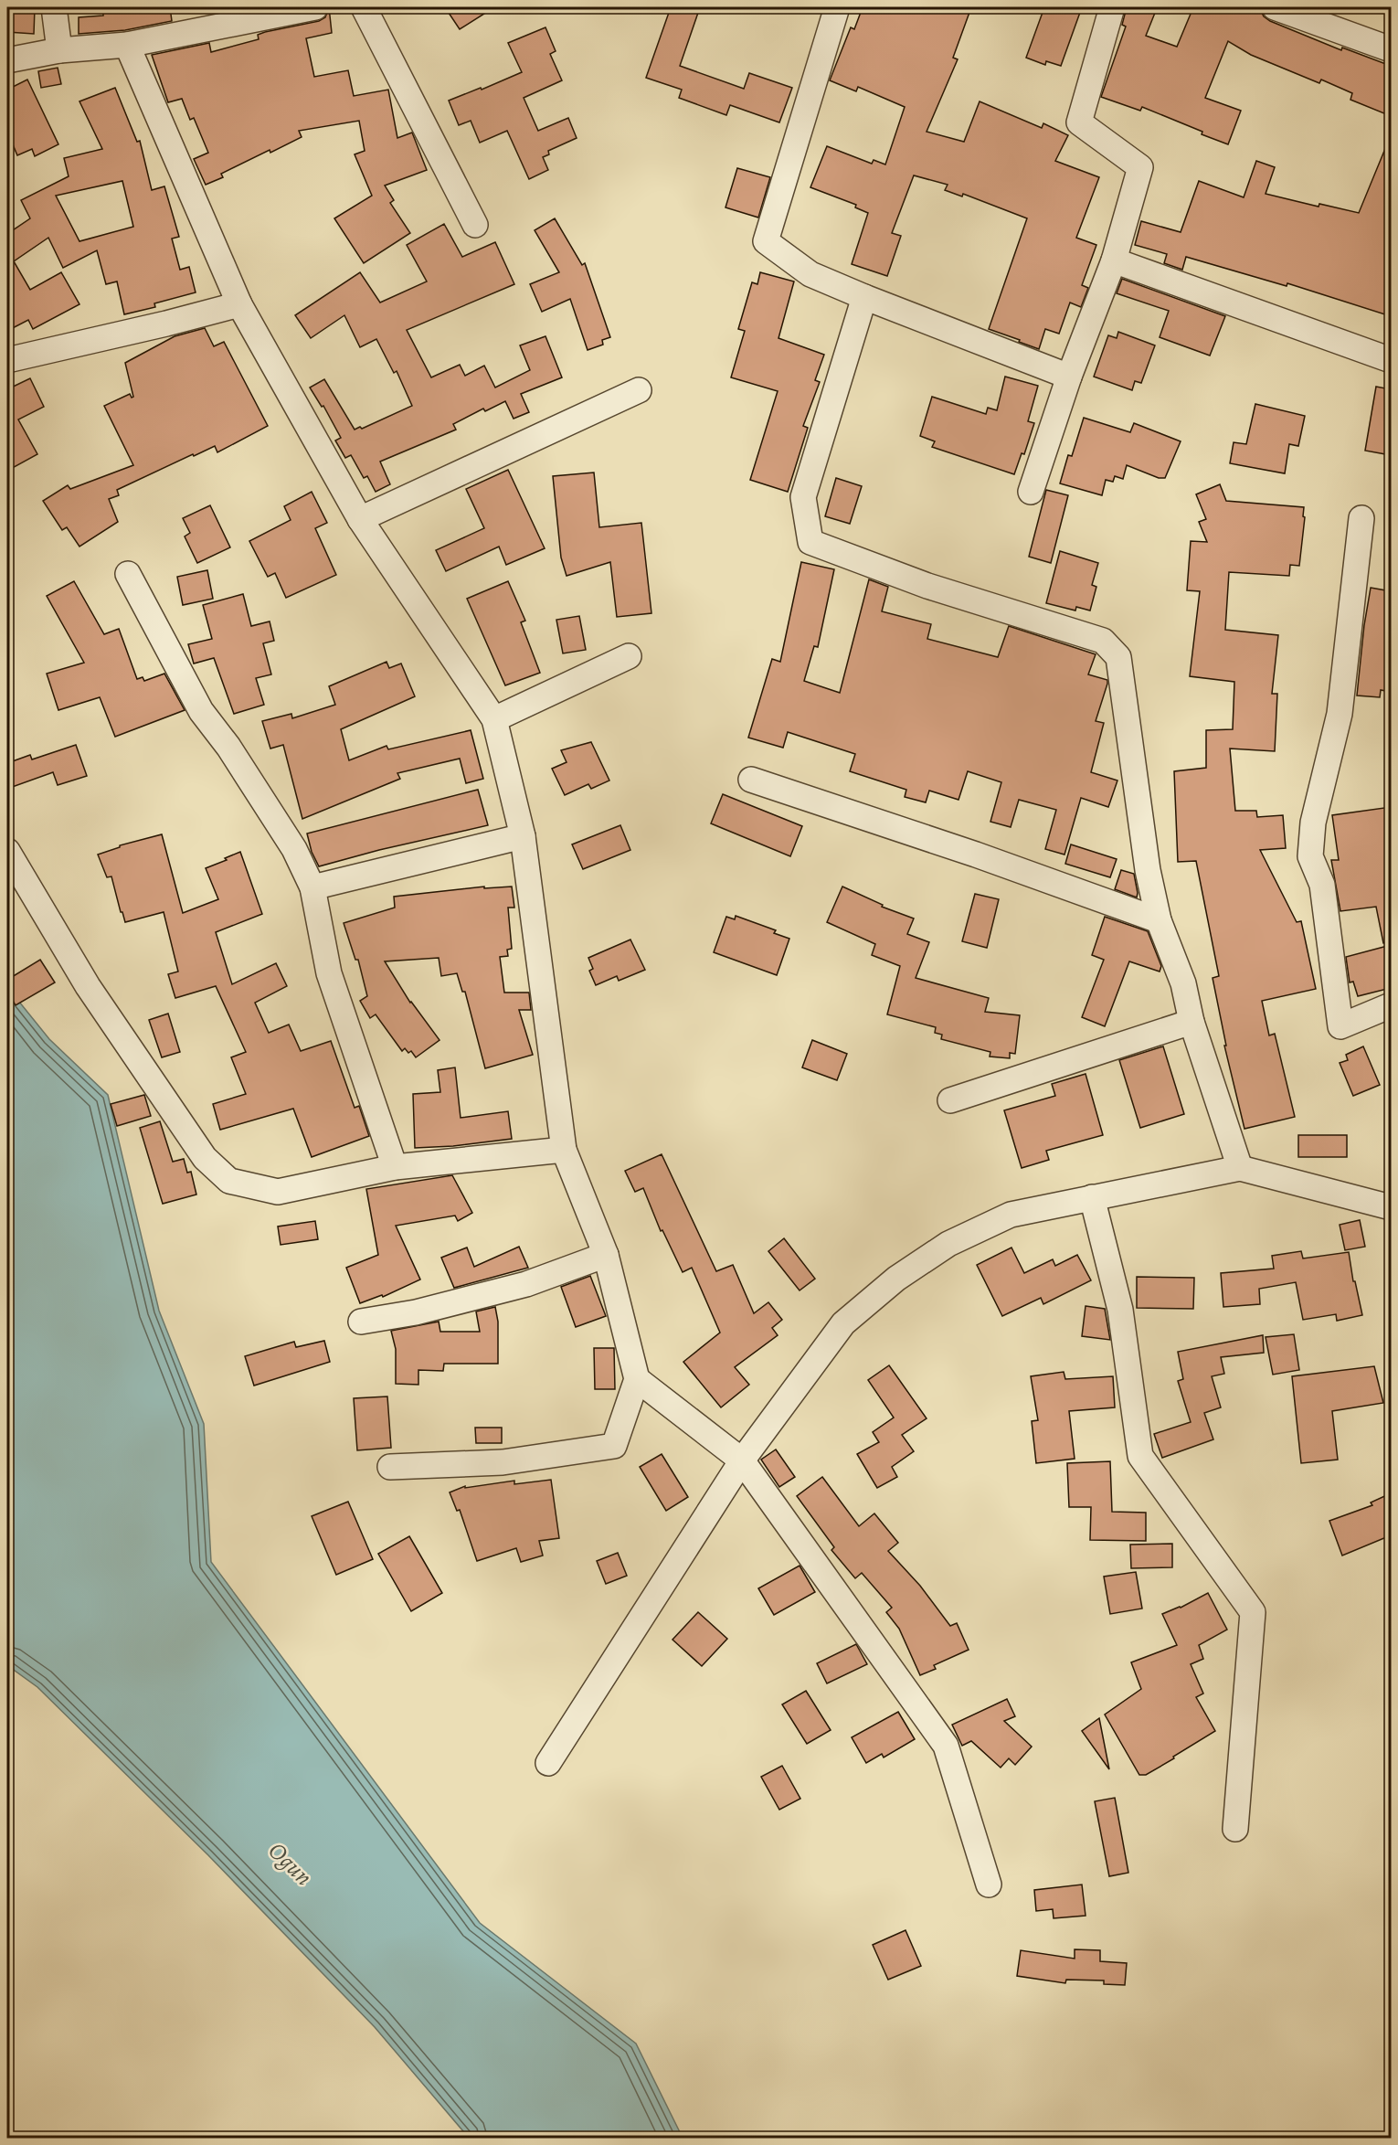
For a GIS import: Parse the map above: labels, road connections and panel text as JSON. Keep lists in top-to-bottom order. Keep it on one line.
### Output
{"water":["Ogun"]}
